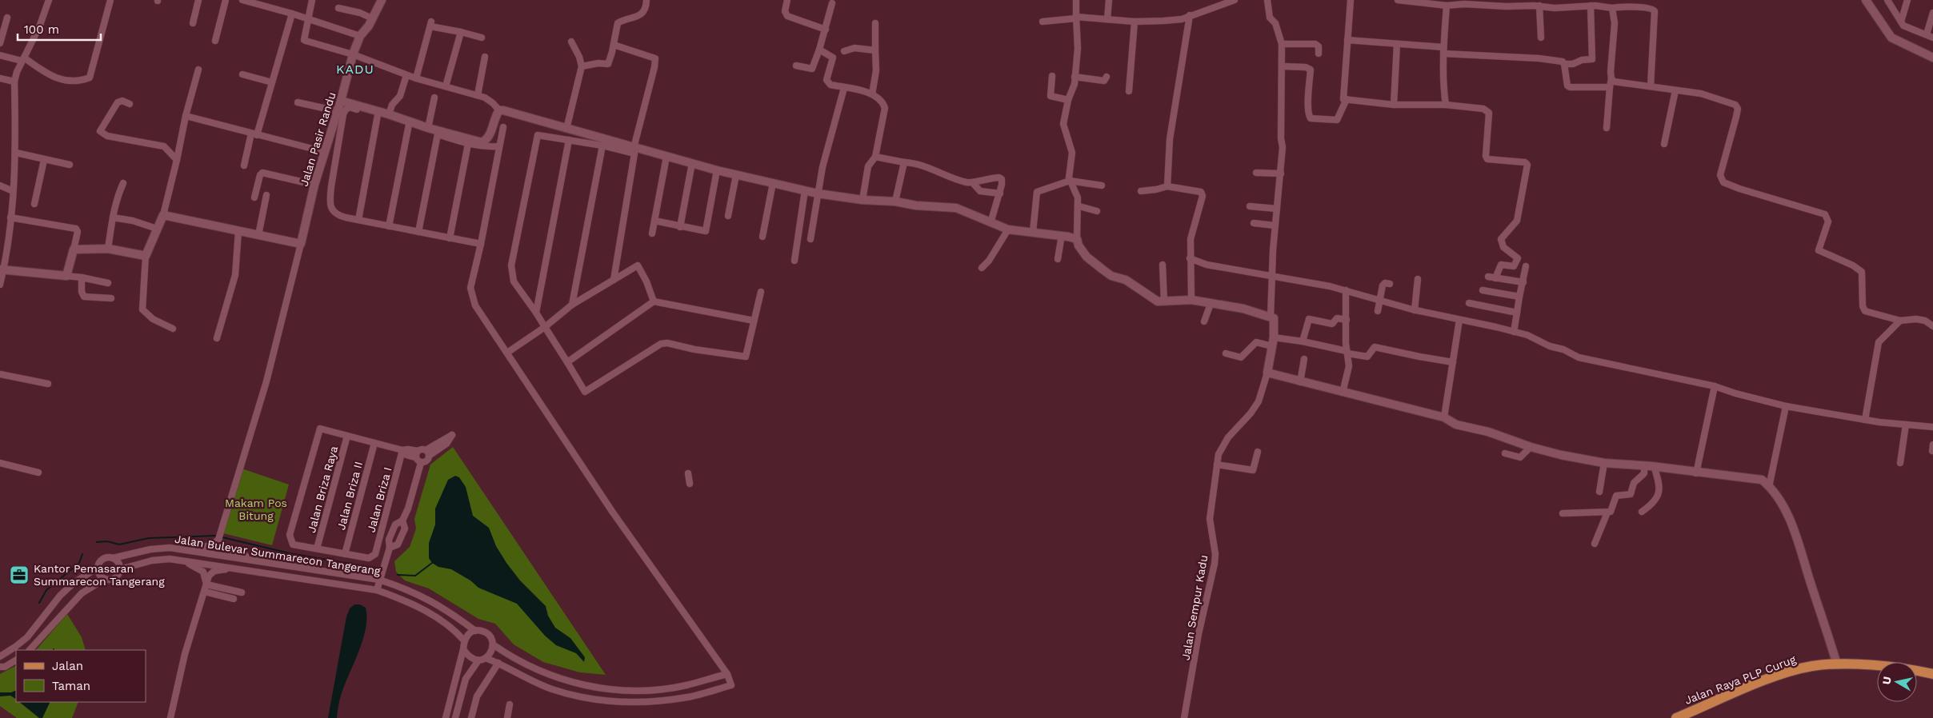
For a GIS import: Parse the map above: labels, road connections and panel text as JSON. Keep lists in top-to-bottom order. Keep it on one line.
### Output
{"streets":{"main road":["Jalan Raya PLP Curug"],"street":["Jalan Pasir Randu","Jalan Briza Raya","Jalan Briza II","Jalan Briza I","Jalan Bulevar Summarecon Tangerang","Jalan Sempur Kadu"]},"crossings":[["Jalan Briza II","Jalan Briza I"]],"districts":["KADU"],"parks":["Makam Pos Bitung"],"places":{"office":["Kantor Pemasaran Summarecon Tangerang"]},"legend":["Jalan","Taman"],"scale_bar":"100 m","north":"left"}
